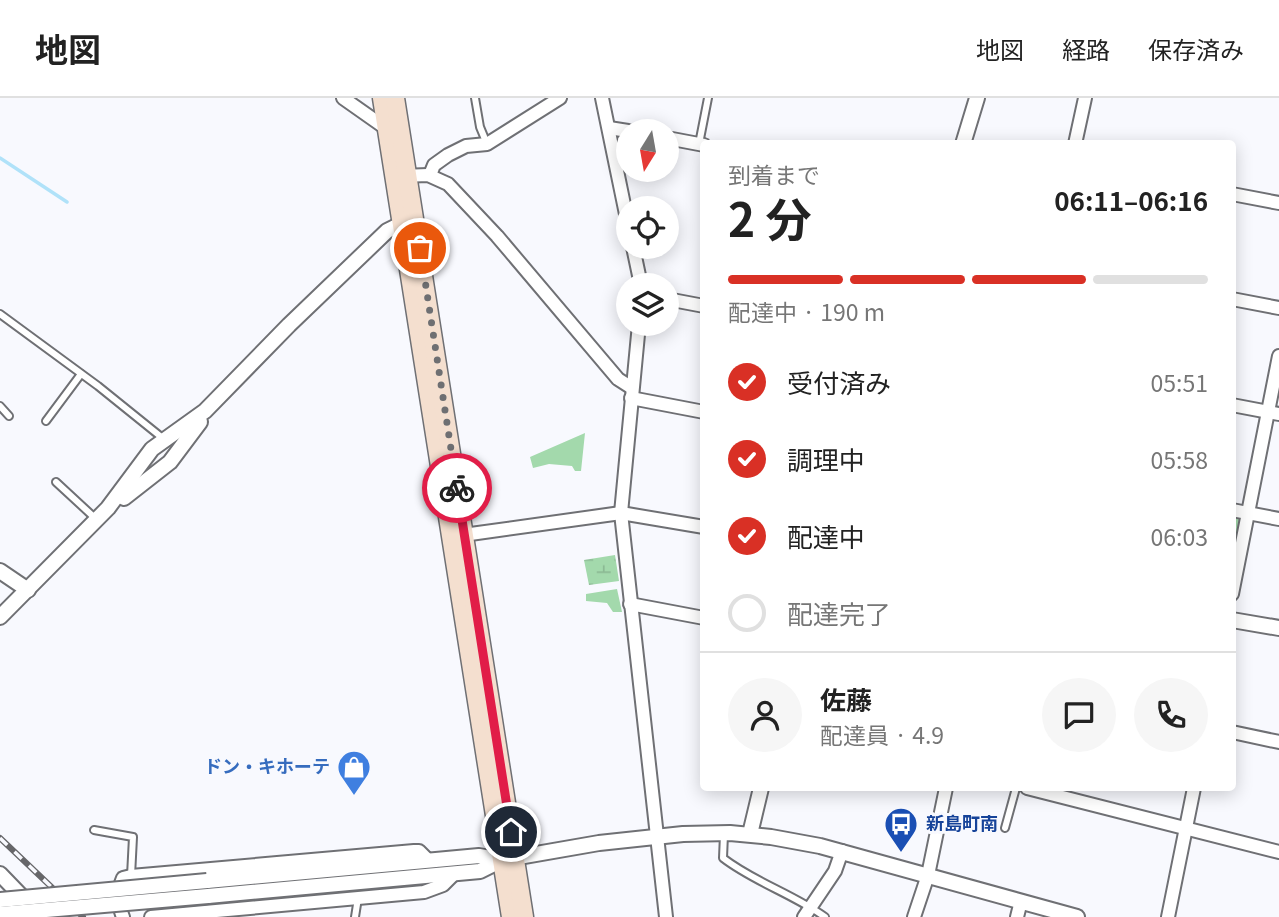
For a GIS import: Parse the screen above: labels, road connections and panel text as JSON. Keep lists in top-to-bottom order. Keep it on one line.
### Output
{"places":{"shop":["ドン・キホーテ"],"bus stop":["新島町南"]},"north":"bottom","page":{"header":"地図","nav":["地図","経路","保存済み"],"heading":["2 分","到着まで","06:11–06:16"],"panel":["佐藤","配達員 · 4.9"],"bar":"配達中 · 190 m","list":[["受付済み","05:51"],["調理中","05:58"],["配達中","06:03"],"配達完了"]}}
